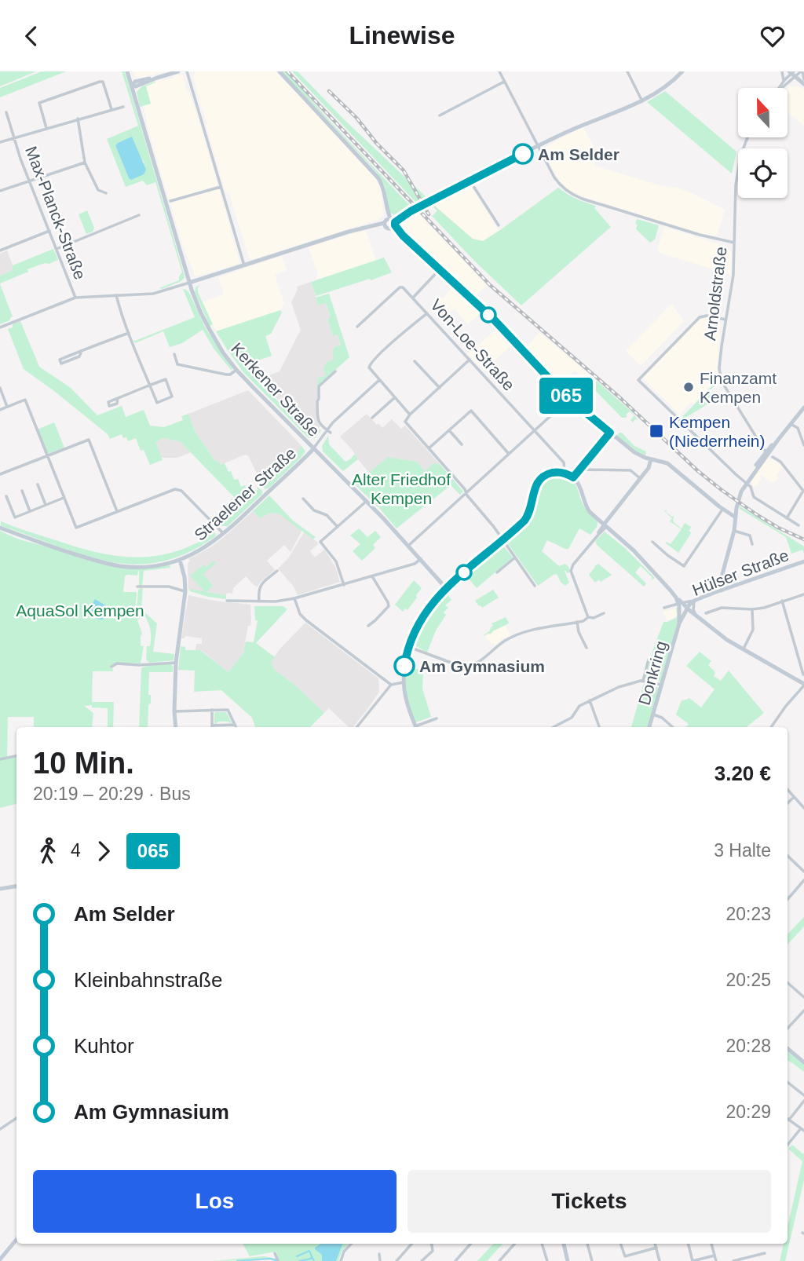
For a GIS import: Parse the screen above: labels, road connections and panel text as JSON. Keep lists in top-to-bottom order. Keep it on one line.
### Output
{"streets":{"street":["Max-Planck-Straße","Arnoldstraße","Von-Loe-Straße","Kerkener Straße","Straelener Straße","Hülser Straße","Donkring"]},"crossings":[["Kerkener Straße","Straelener Straße"],["Hülser Straße","Donkring"]],"parks":["Alter Friedhof Kempen","AquaSol Kempen"],"places":{"other":["Am Selder","Finanzamt Kempen","Am Gymnasium"],"transit":["Kempen (Niederrhein)"]},"lines":["bus line 065"],"north":"top","page":{"header":"Linewise","on_map":"065","heading":["10 Min.","20:19 – 20:29 · Bus","3.20 €"],"legs":["4","065","3 Halte"],"list":[{"name":"Am Selder","value":"20:23"},{"name":"Kleinbahnstraße","value":"20:25"},{"name":"Kuhtor","value":"20:28"},{"name":"Am Gymnasium","value":"20:29"}],"buttons":["Los","Tickets"]}}
